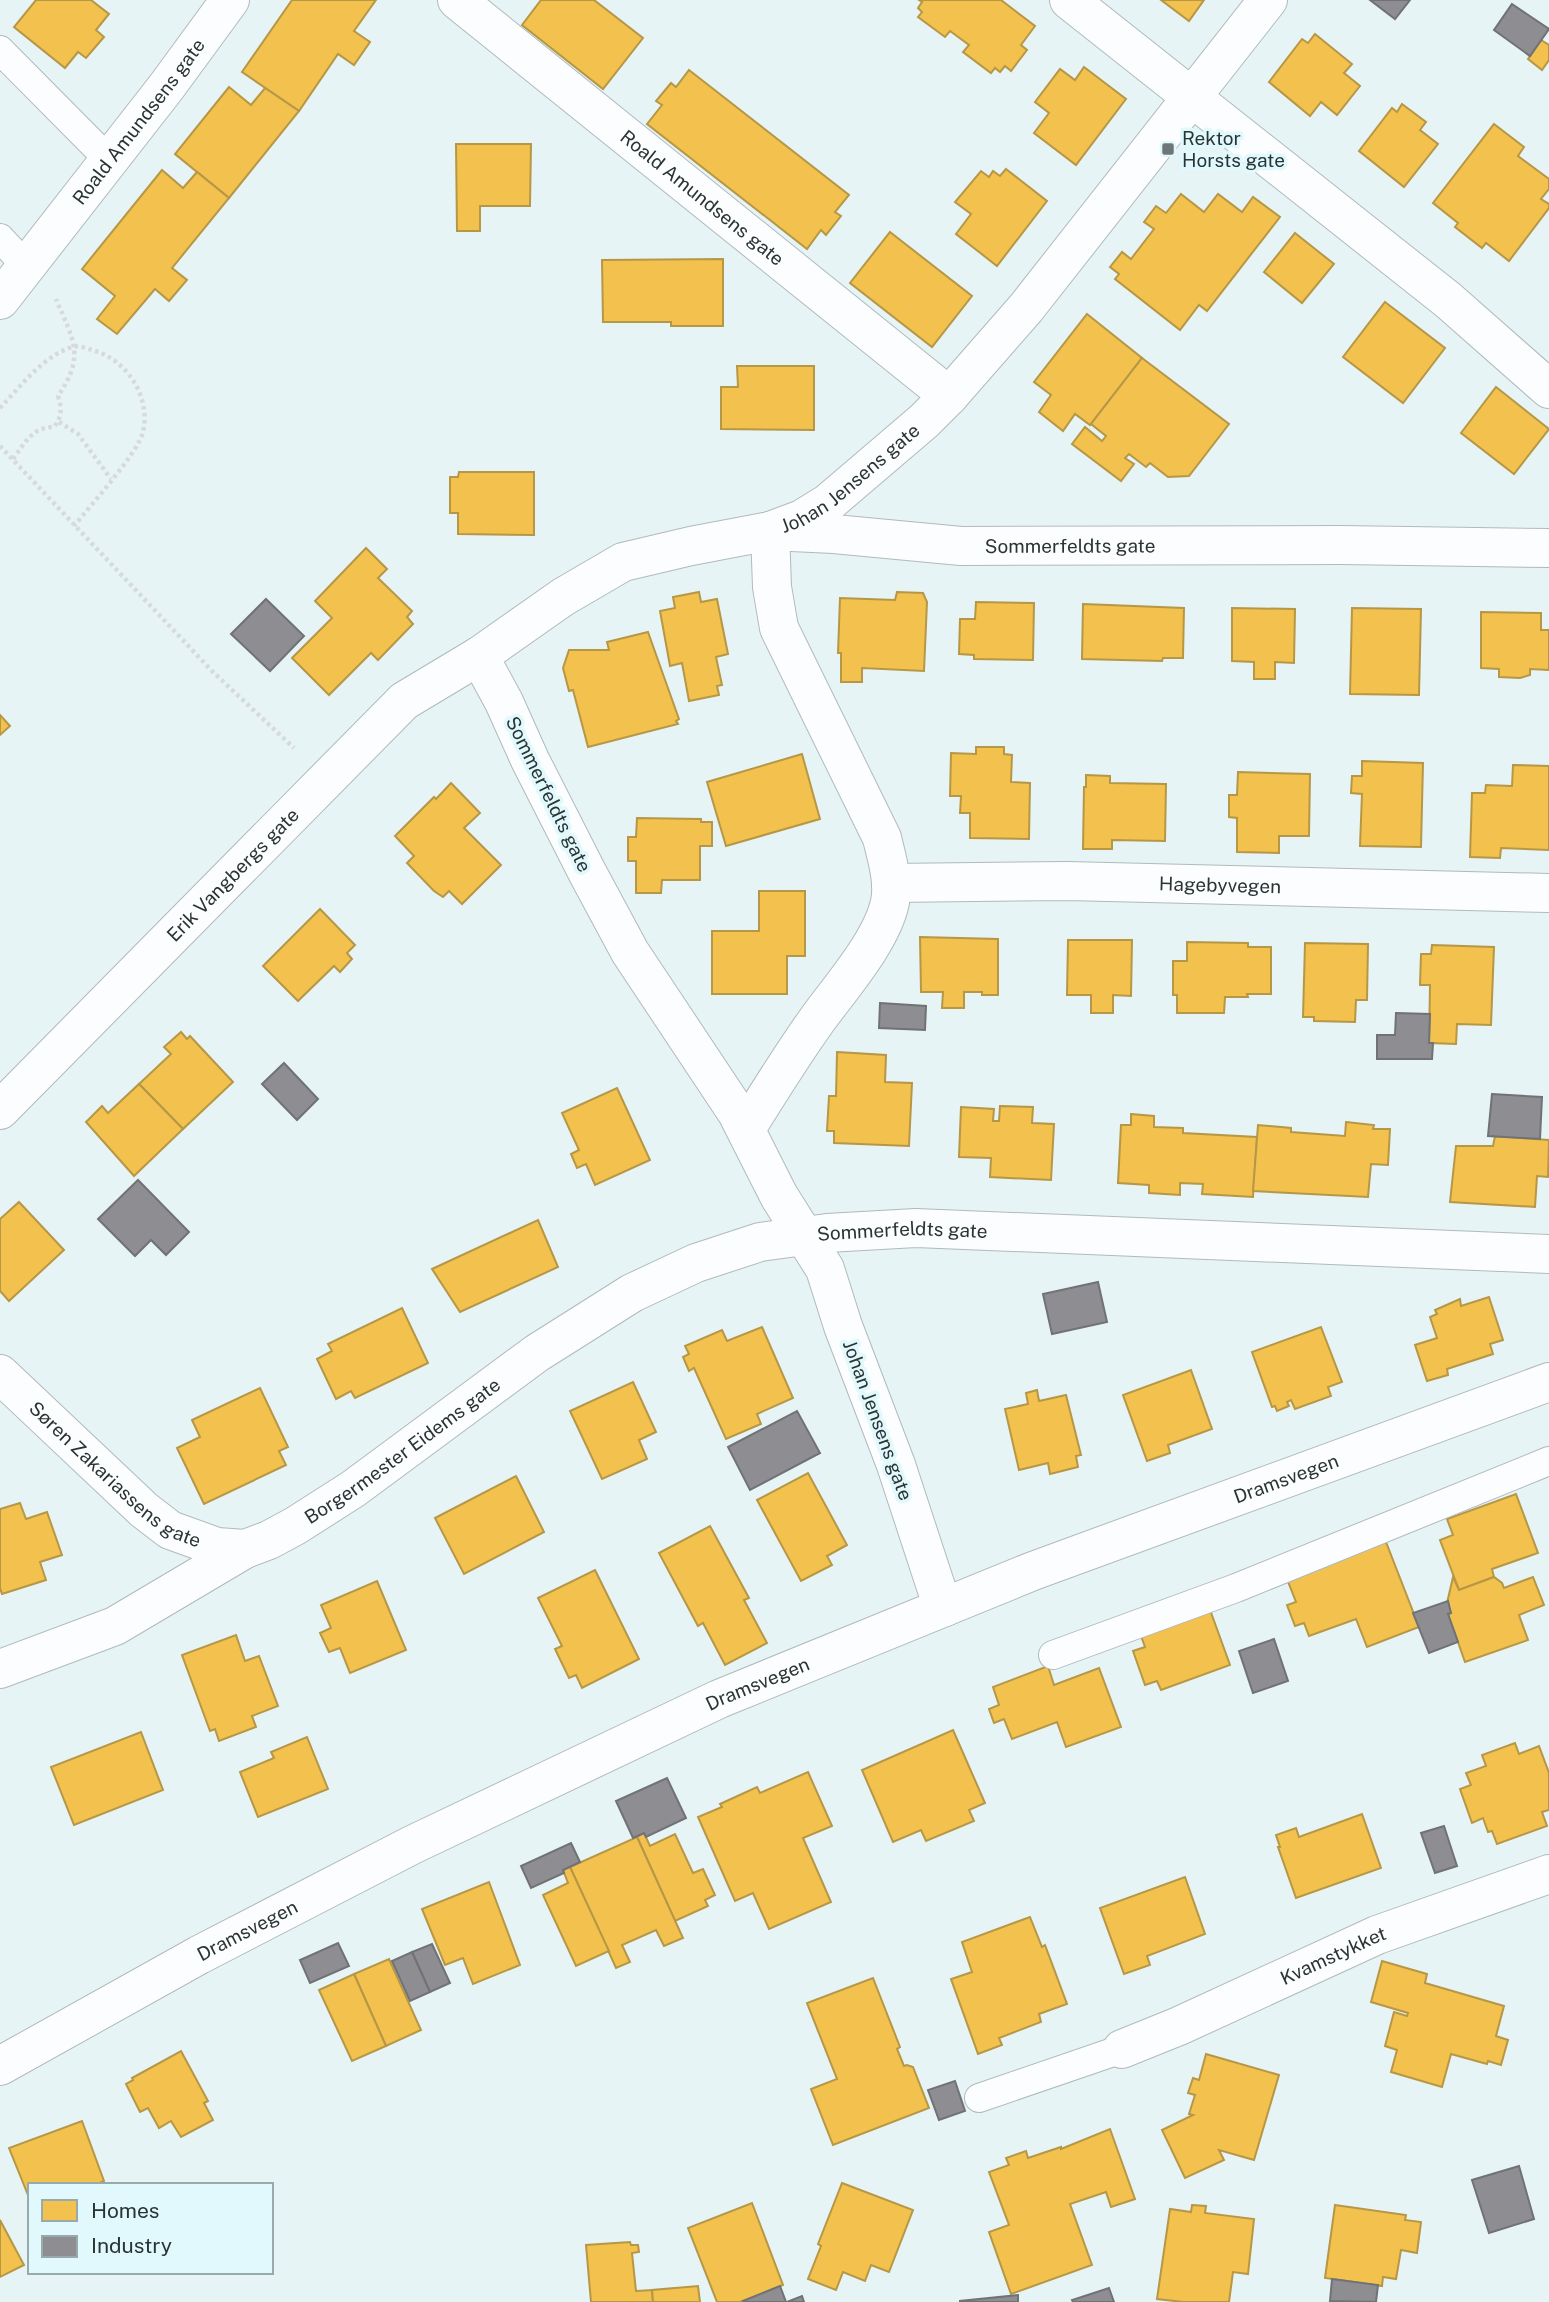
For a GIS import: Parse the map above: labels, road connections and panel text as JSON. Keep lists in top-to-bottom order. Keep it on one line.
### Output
{"streets":{"street":["Roald Amundsens gate","Johan Jensens gate","Sommerfeldts gate","Erik Vangbergs gate","Hagebyvegen","Borgermester Eidems gate","Søren Zakariassens gate","Dramsvegen","Kvamstykket"]},"crossings":[["Roald Amundsens gate","Johan Jensens gate"],["Johan Jensens gate","Sommerfeldts gate"],["Johan Jensens gate","Hagebyvegen"],["Johan Jensens gate","Borgermester Eidems gate"],["Johan Jensens gate","Dramsvegen"],["Sommerfeldts gate","Erik Vangbergs gate"],["Sommerfeldts gate","Borgermester Eidems gate"],["Borgermester Eidems gate","Søren Zakariassens gate"]],"places":{"transit":["Rektor Horsts gate"]},"legend":["Homes","Industry"]}
